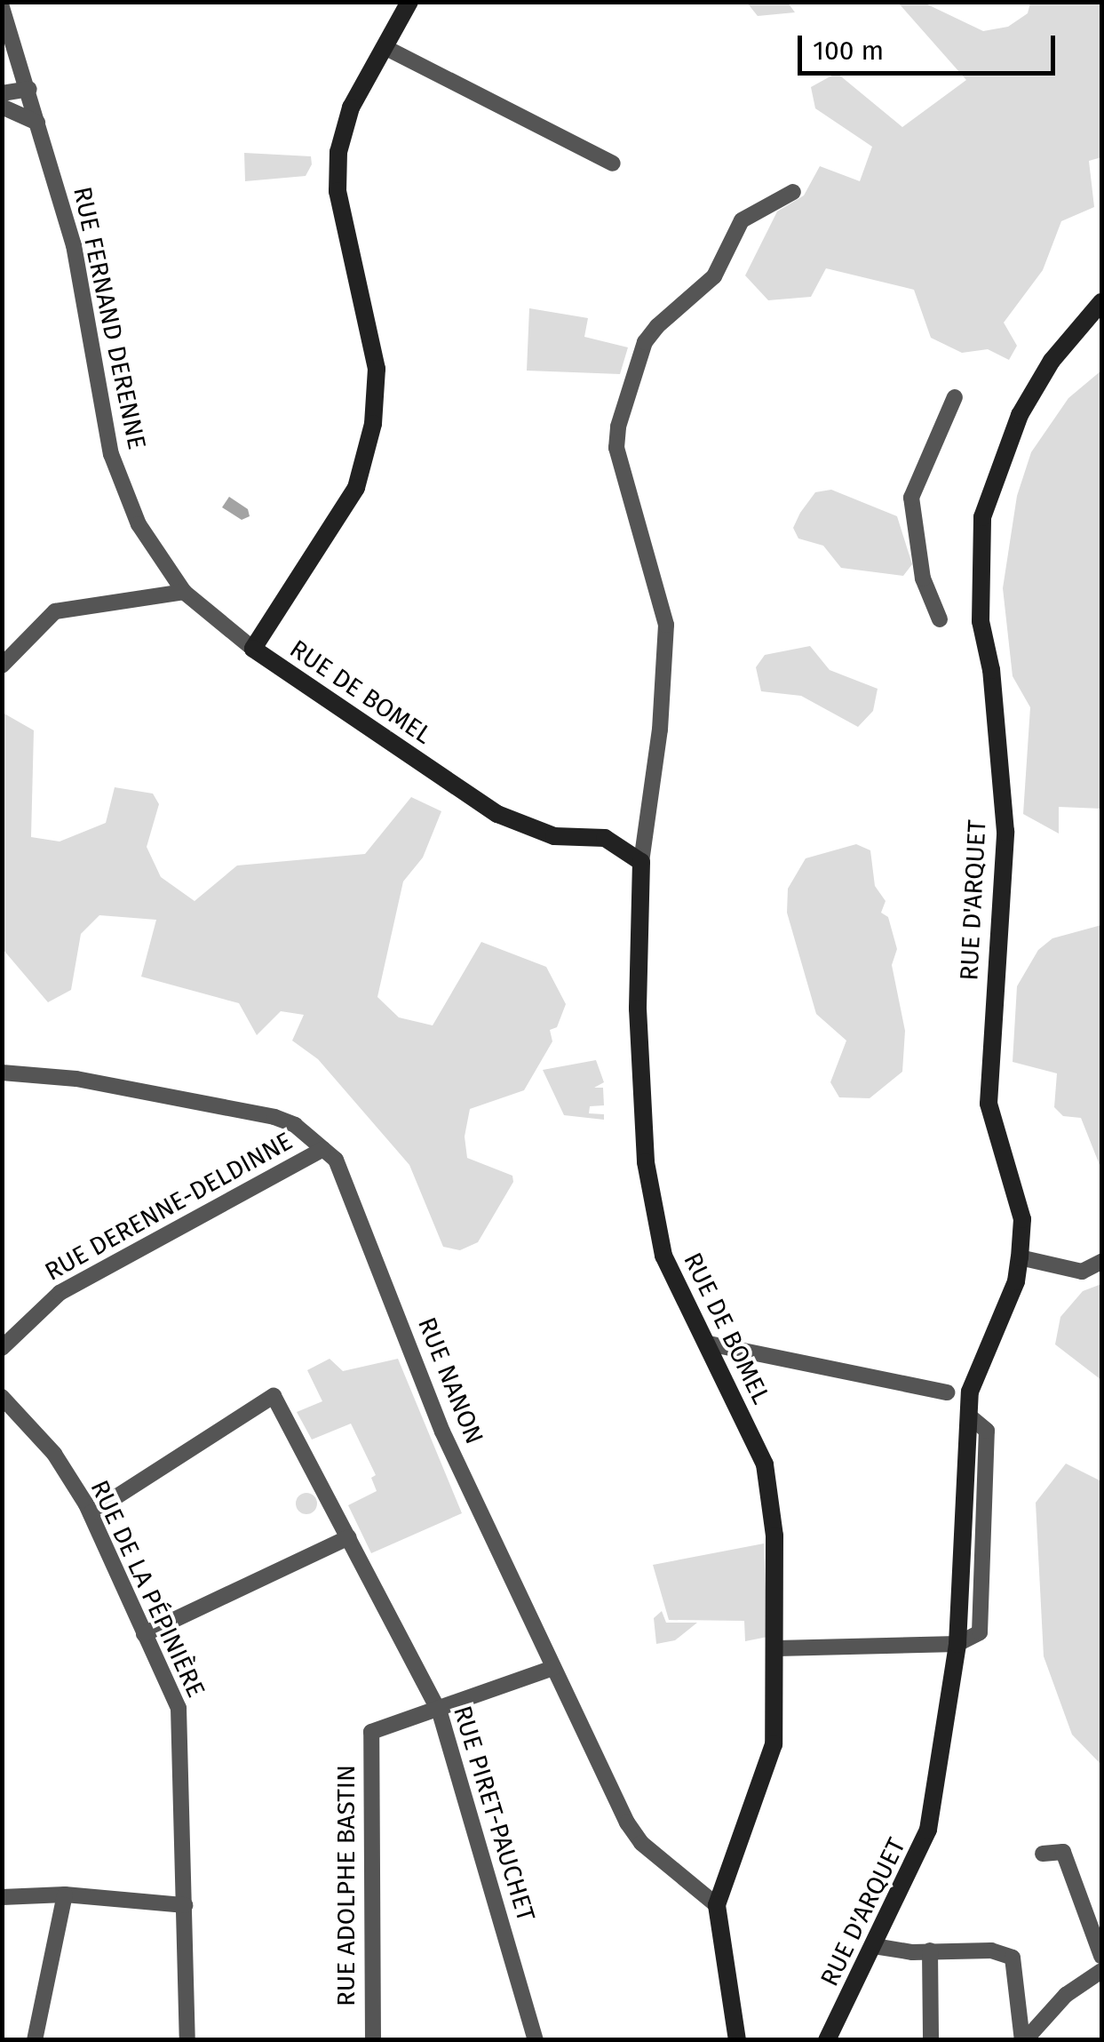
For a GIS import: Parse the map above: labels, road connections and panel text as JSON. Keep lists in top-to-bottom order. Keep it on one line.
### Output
{"streets":{"street":["RUE FERNAND DERENNE","RUE DE BOMEL","RUE D'ARQUET","RUE DERENNE-DELDINNE","RUE NANON","RUE DE LA PÉPINIÈRE","RUE PIRET-PAUCHET","RUE ADOLPHE BASTIN"]},"crossings":[["RUE FERNAND DERENNE","RUE DE BOMEL"],["RUE DE BOMEL","RUE NANON"],["RUE DERENNE-DELDINNE","RUE NANON"],["RUE DE LA PÉPINIÈRE","RUE PIRET-PAUCHET"],["RUE PIRET-PAUCHET","RUE ADOLPHE BASTIN"]],"scale_bar":"100 m"}
